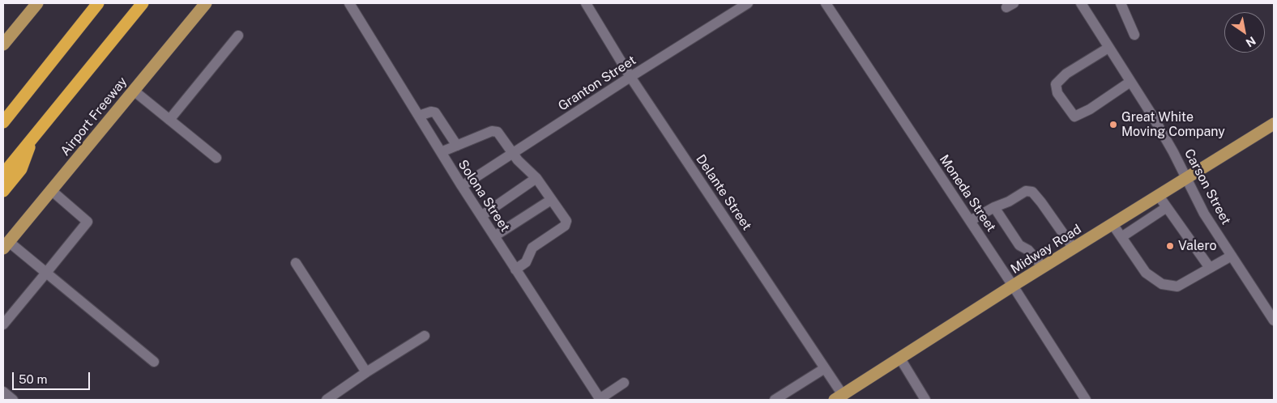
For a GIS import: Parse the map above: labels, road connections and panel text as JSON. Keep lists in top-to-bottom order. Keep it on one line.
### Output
{"streets":{"main road":["Airport Freeway","Midway Road"],"street":["Granton Street","Carson Street","Delante Street","Moneda Street","Solona Street"]},"crossings":[["Granton Street","Delante Street"],["Granton Street","Solona Street"],["Carson Street","Midway Road"],["Delante Street","Midway Road"],["Moneda Street","Midway Road"]],"places":["Great White Moving Company","Valero"],"scale_bar":"50 m","north":"bottom right"}
